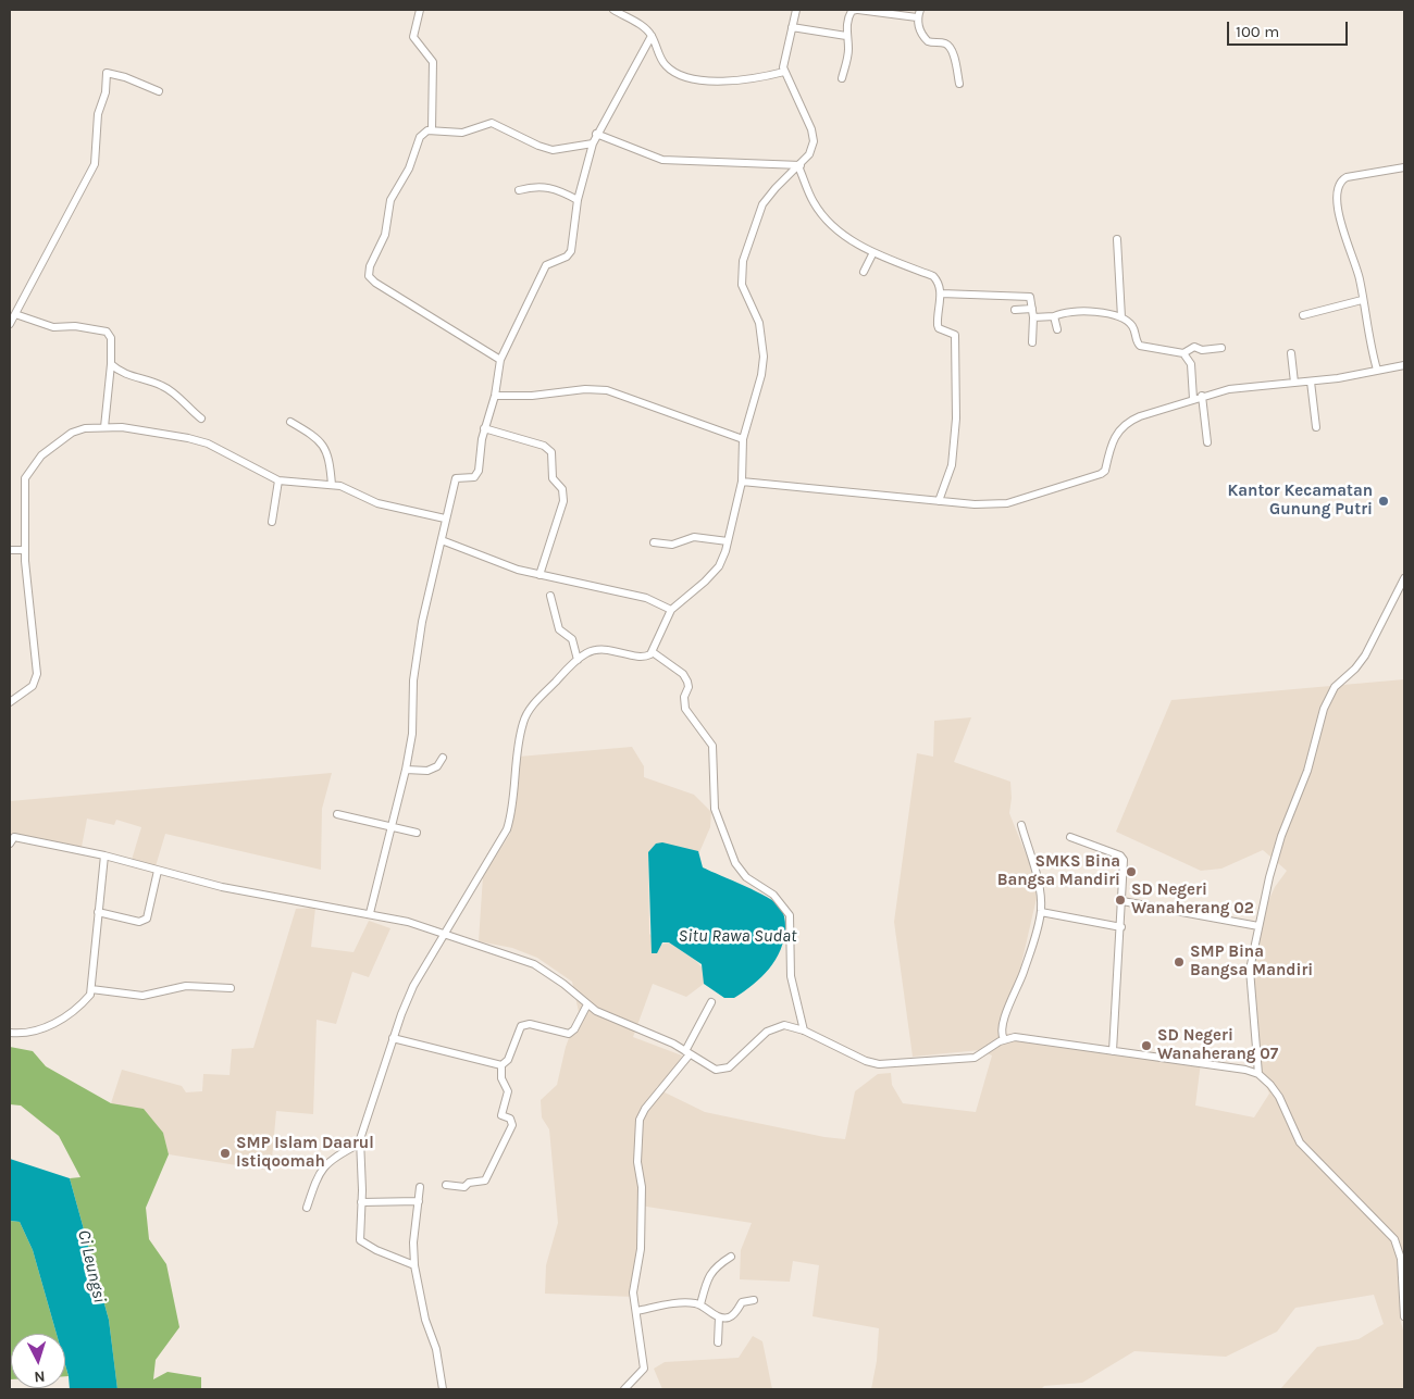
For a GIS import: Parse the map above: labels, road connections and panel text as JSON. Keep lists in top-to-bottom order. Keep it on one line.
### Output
{"water":["Situ Rawa Sudat","Ci Leungsi"],"places":["Kantor Kecamatan Gunung Putri","SMKS Bina Bangsa Mandiri","SD Negeri Wanaherang 02","SMP Bina Bangsa Mandiri","SD Negeri Wanaherang 07","SMP Islam Daarul Istiqoomah"],"scale_bar":"100 m","north":"bottom"}
